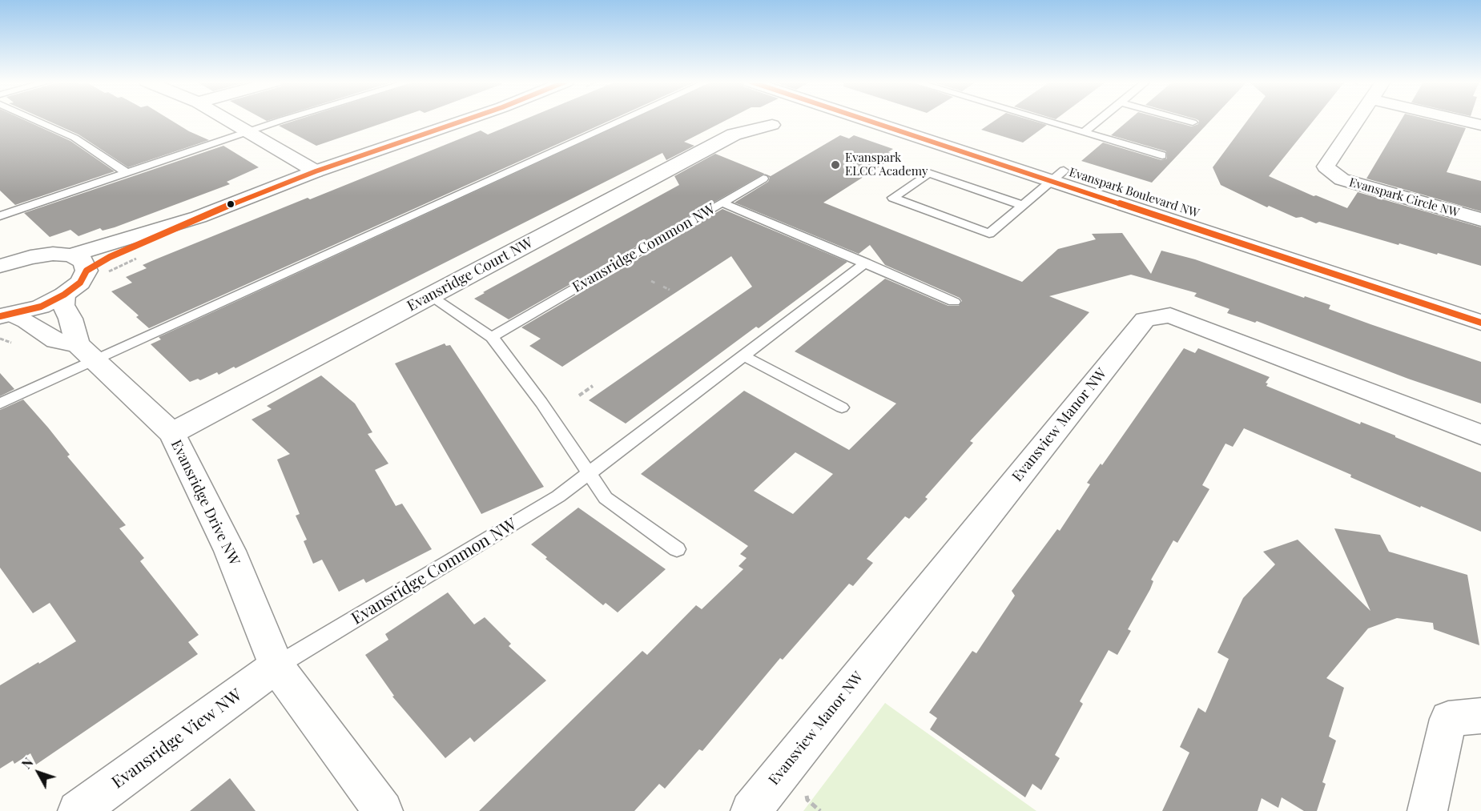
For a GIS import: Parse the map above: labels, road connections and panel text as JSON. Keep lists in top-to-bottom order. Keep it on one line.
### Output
{"streets":{"street":["Evanspark Boulevard NW","Evanspark Circle NW","Evansridge Court NW","Evansview Manor NW","Evansridge Drive NW","Evansridge View NW"],"lane":["Evansridge Common NW"]},"crossings":[["Evansridge Common NW","Evansridge Drive NW"],["Evansridge Common NW","Evansridge View NW"],["Evansridge Court NW","Evansridge Drive NW"],["Evansridge Drive NW","Evansridge View NW"]],"places":["Evanspark ELCC Academy"],"north":"top left"}
